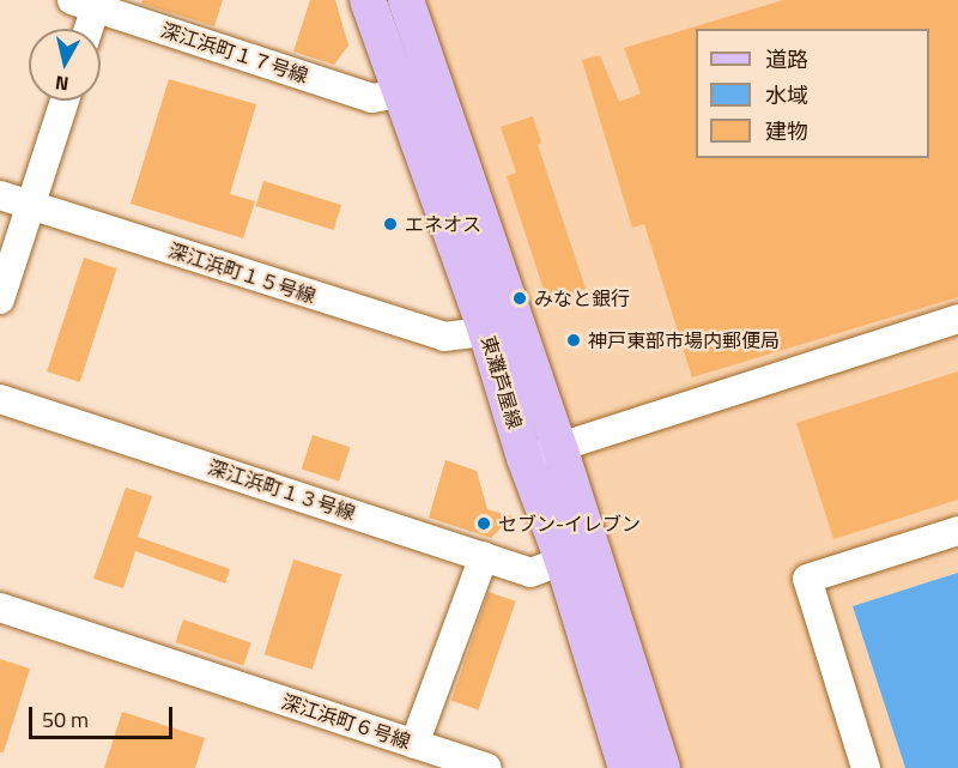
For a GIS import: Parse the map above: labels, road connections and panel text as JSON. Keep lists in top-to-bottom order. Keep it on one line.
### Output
{"streets":{"main road":["東灘芦屋線"],"street":["深江浜町１７号線","深江浜町１５号線","深江浜町１３号線","深江浜町６号線"]},"crossings":[["深江浜町１７号線","東灘芦屋線"],["深江浜町１５号線","東灘芦屋線"],["東灘芦屋線","深江浜町１３号線"]],"places":["エネオス","みなと銀行","神戸東部市場内郵便局","セブン-イレブン"],"legend":["道路","水域","建物"],"scale_bar":"50 m","north":"bottom"}
